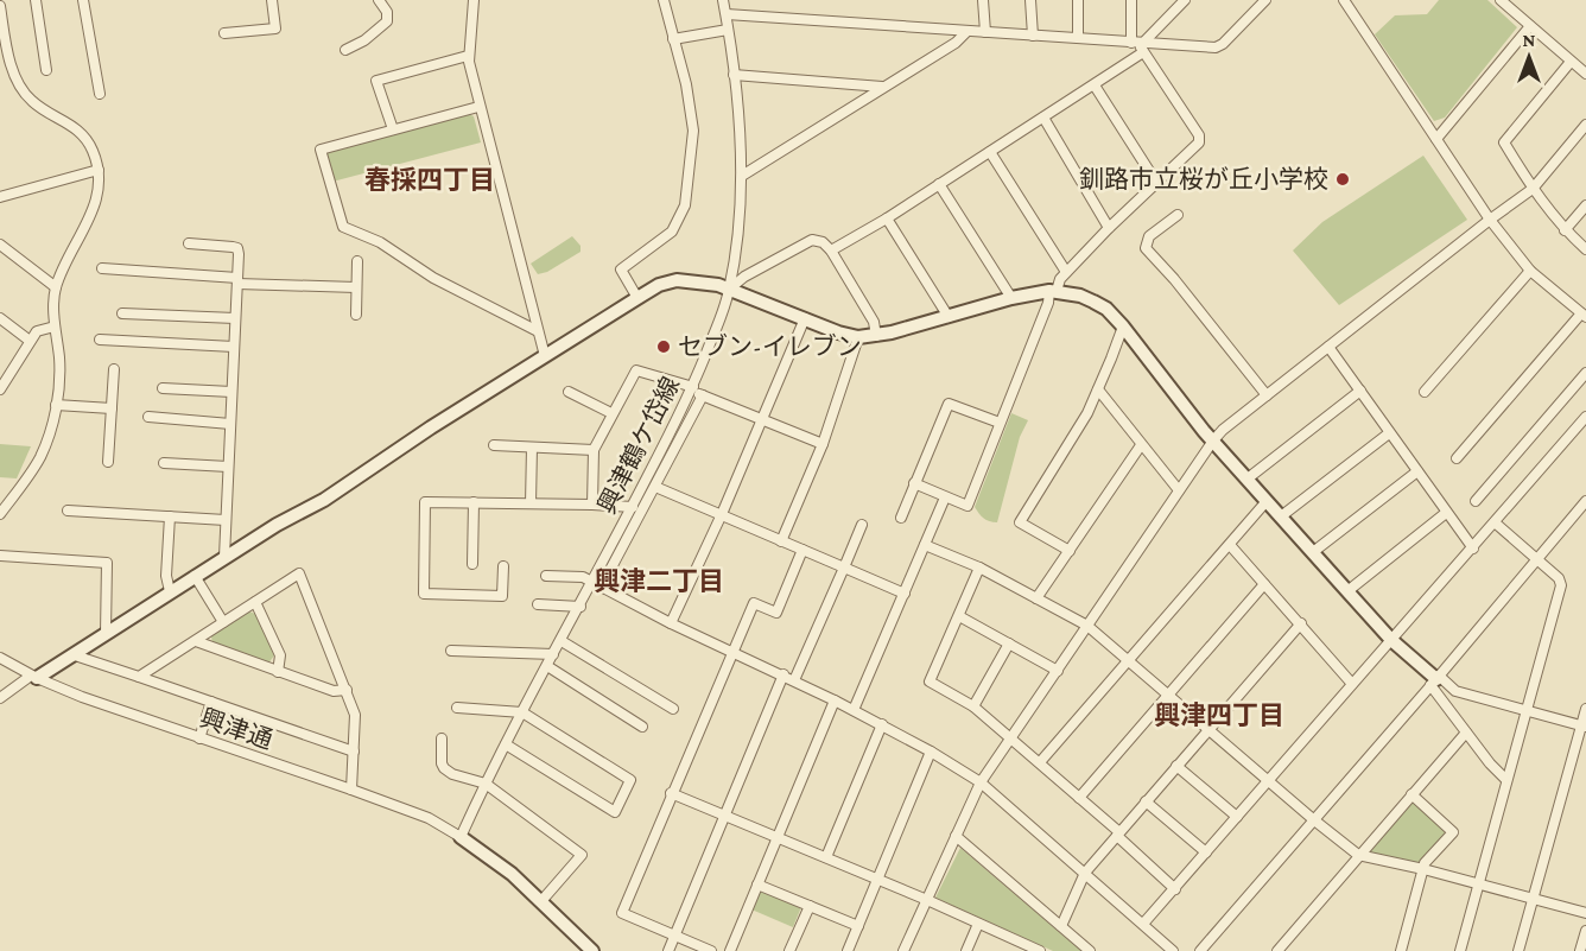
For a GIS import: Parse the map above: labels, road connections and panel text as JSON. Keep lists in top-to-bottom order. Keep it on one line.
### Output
{"streets":{"street":["興津鶴ケ岱線","興津通"]},"crossings":[["興津鶴ケ岱線","興津通"]],"districts":["春採四丁目","興津二丁目","興津四丁目"],"places":["釧路市立桜が丘小学校","セブン-イレブン"],"north":"top"}
